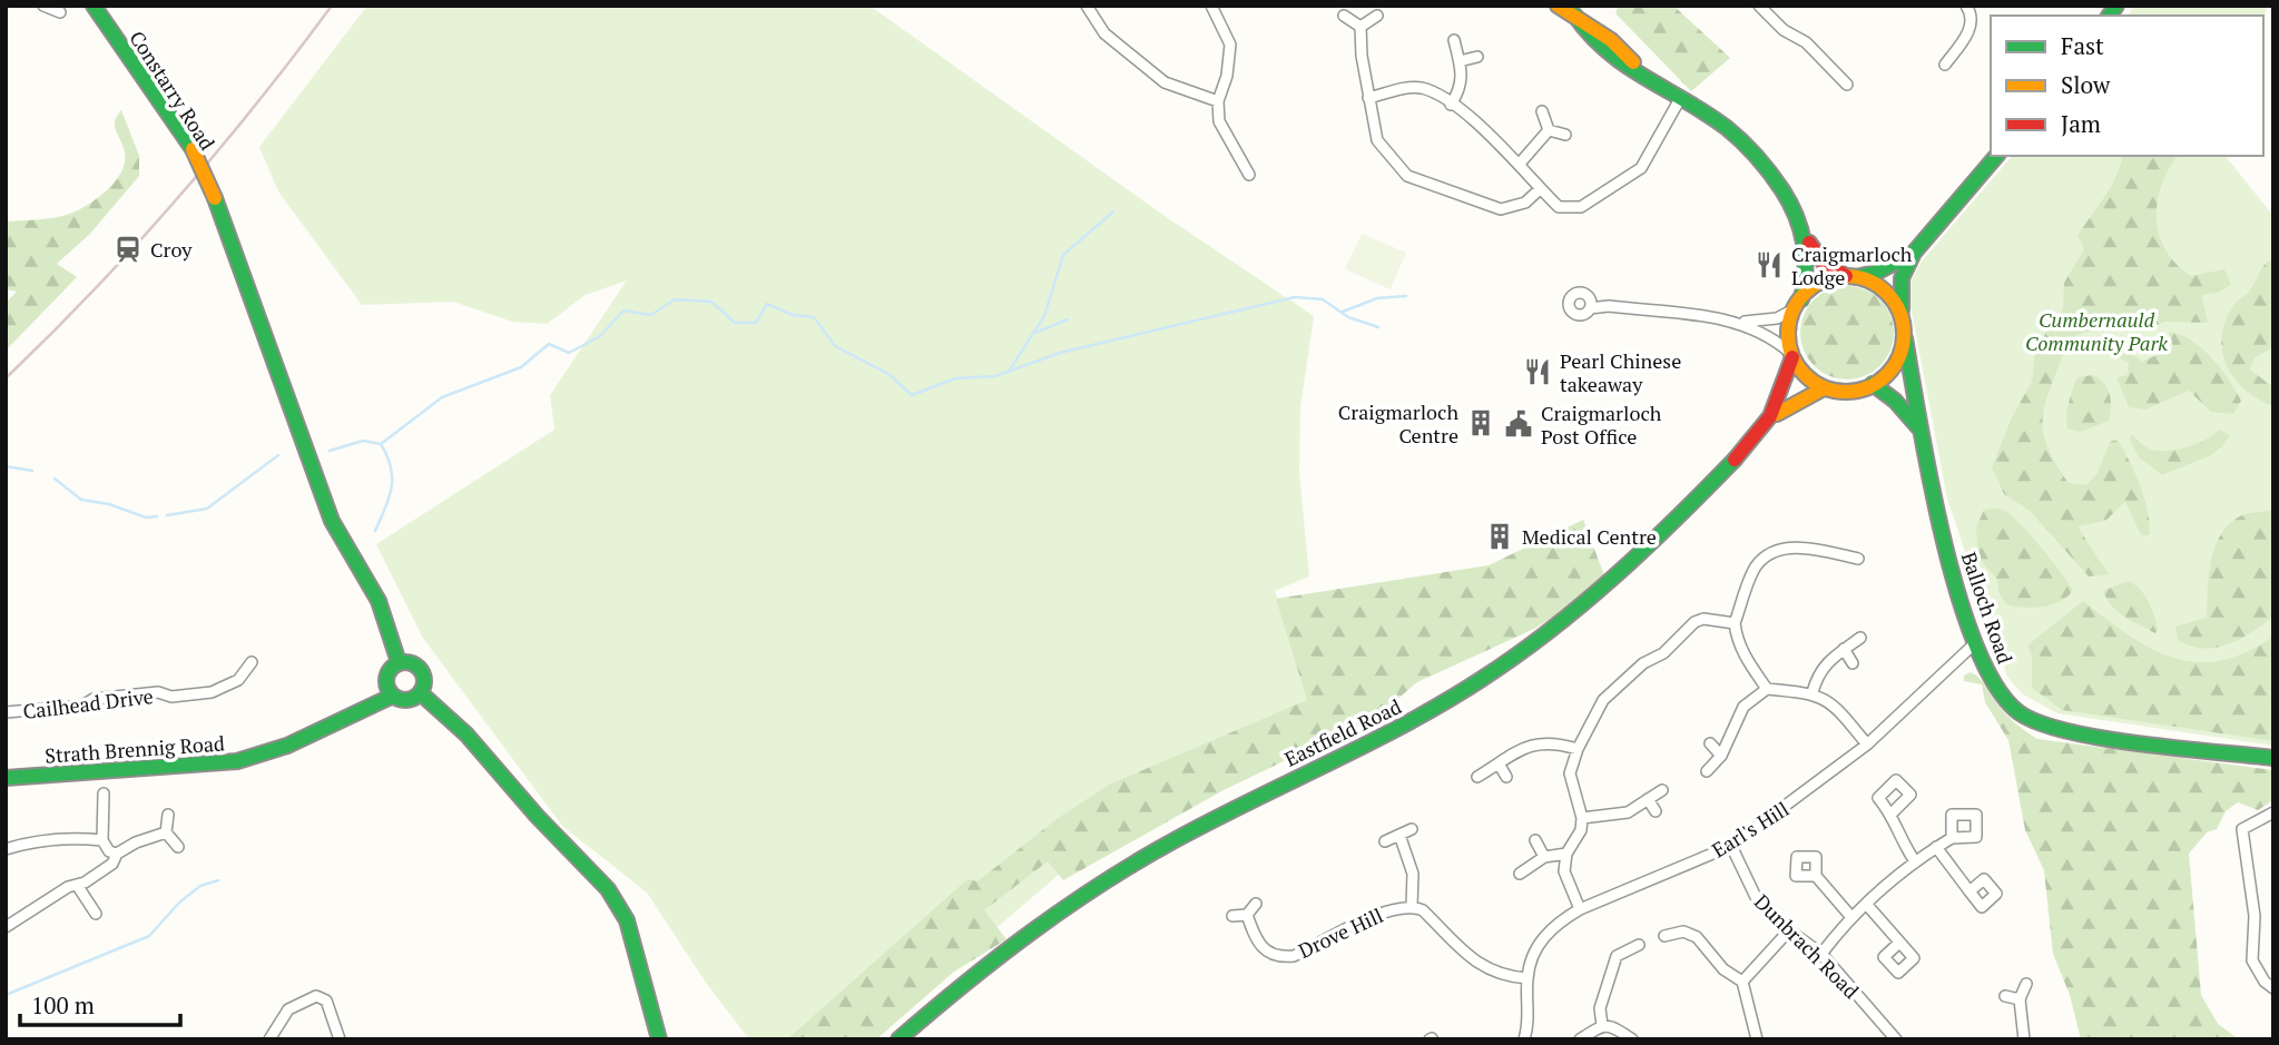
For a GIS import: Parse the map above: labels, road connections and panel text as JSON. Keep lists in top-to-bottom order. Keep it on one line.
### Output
{"streets":{"street":["Constarry Road","Balloch Road","Cailhead Drive","Eastfield Road","Strath Brennig Road","Earl's Hill","Drove Hill","Dunbrach Road"]},"crossings":[["Constarry Road","Strath Brennig Road"],["Balloch Road","Eastfield Road"],["Balloch Road","Earl's Hill"],["Earl's Hill","Dunbrach Road"]],"parks":["Cumbernauld Community Park"],"places":{"station":["Croy"],"restaurant":["Craigmarloch Lodge","Pearl Chinese takeaway"],"building":["Craigmarloch Centre","Medical Centre"],"public building":["Craigmarloch Post Office"]},"legend":["Fast","Slow","Jam"],"scale_bar":"100 m"}
